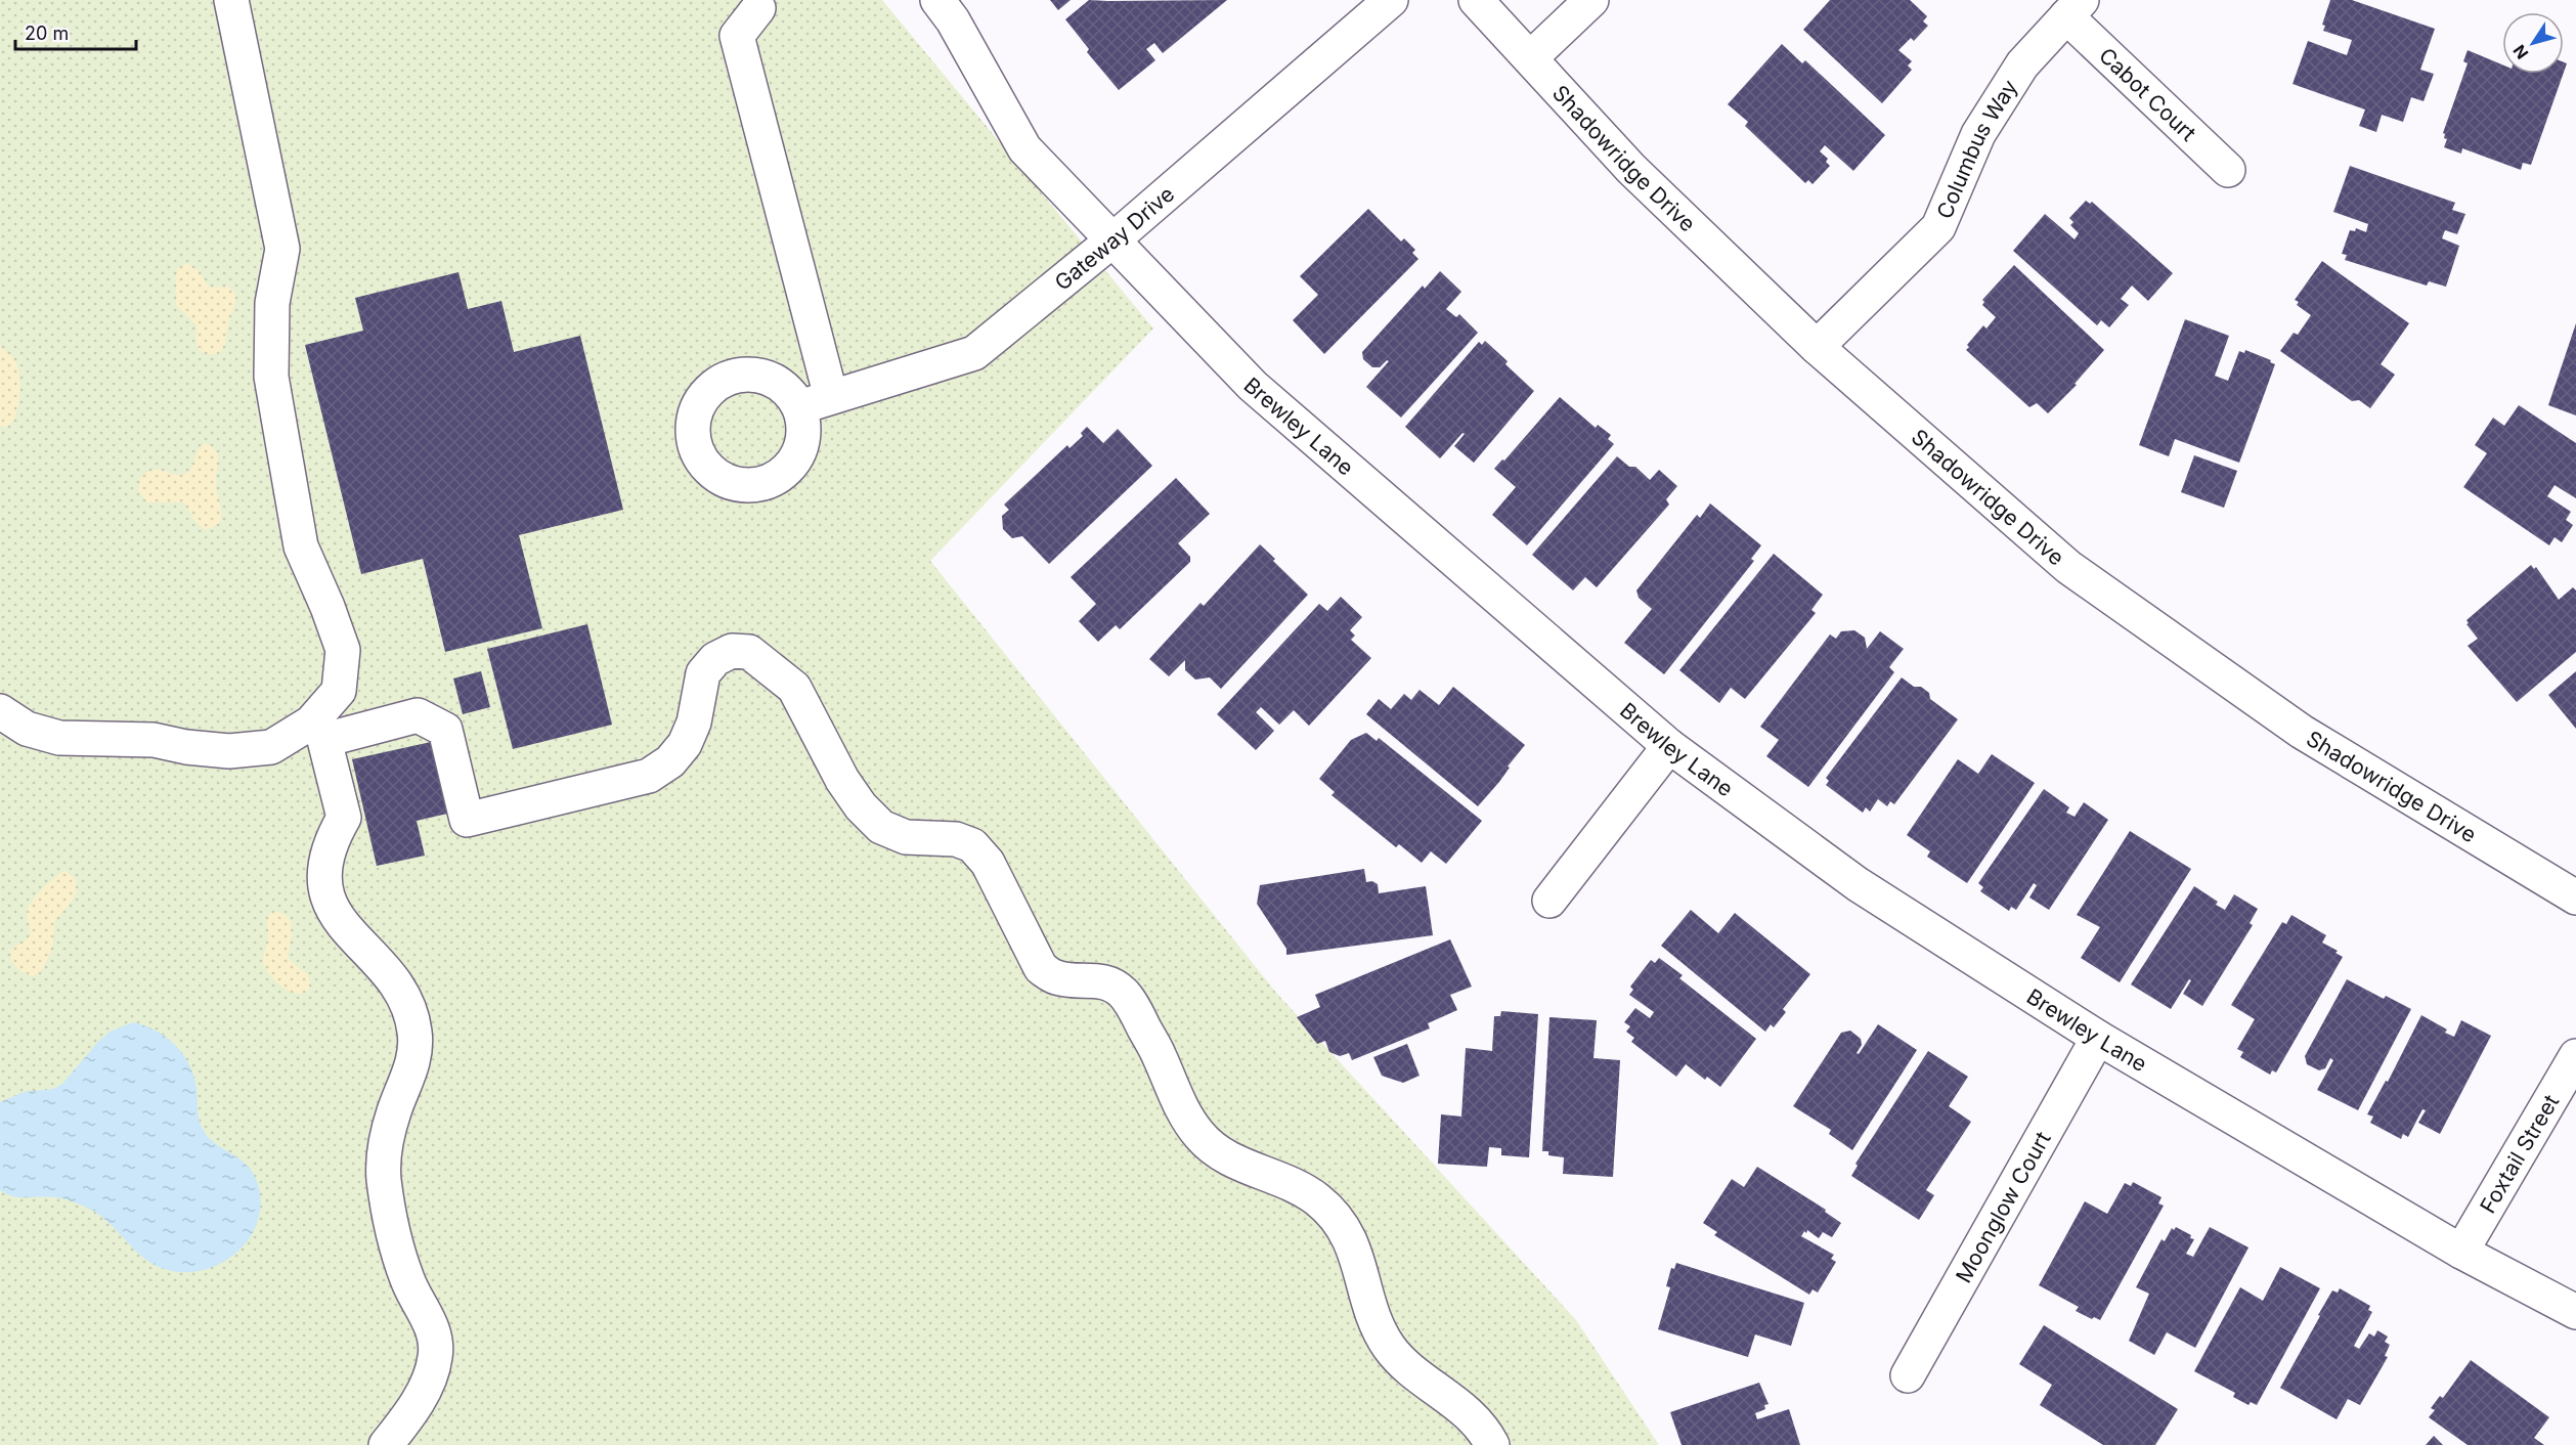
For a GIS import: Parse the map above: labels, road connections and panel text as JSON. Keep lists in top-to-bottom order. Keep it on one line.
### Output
{"streets":{"street":["Cabot Court","Columbus Way","Shadowridge Drive","Gateway Drive","Brewley Lane","Foxtail Street","Moonglow Court"]},"crossings":[["Cabot Court","Columbus Way"],["Columbus Way","Shadowridge Drive"],["Gateway Drive","Brewley Lane"],["Brewley Lane","Foxtail Street"],["Brewley Lane","Moonglow Court"]],"scale_bar":"20 m","north":"bottom left"}
